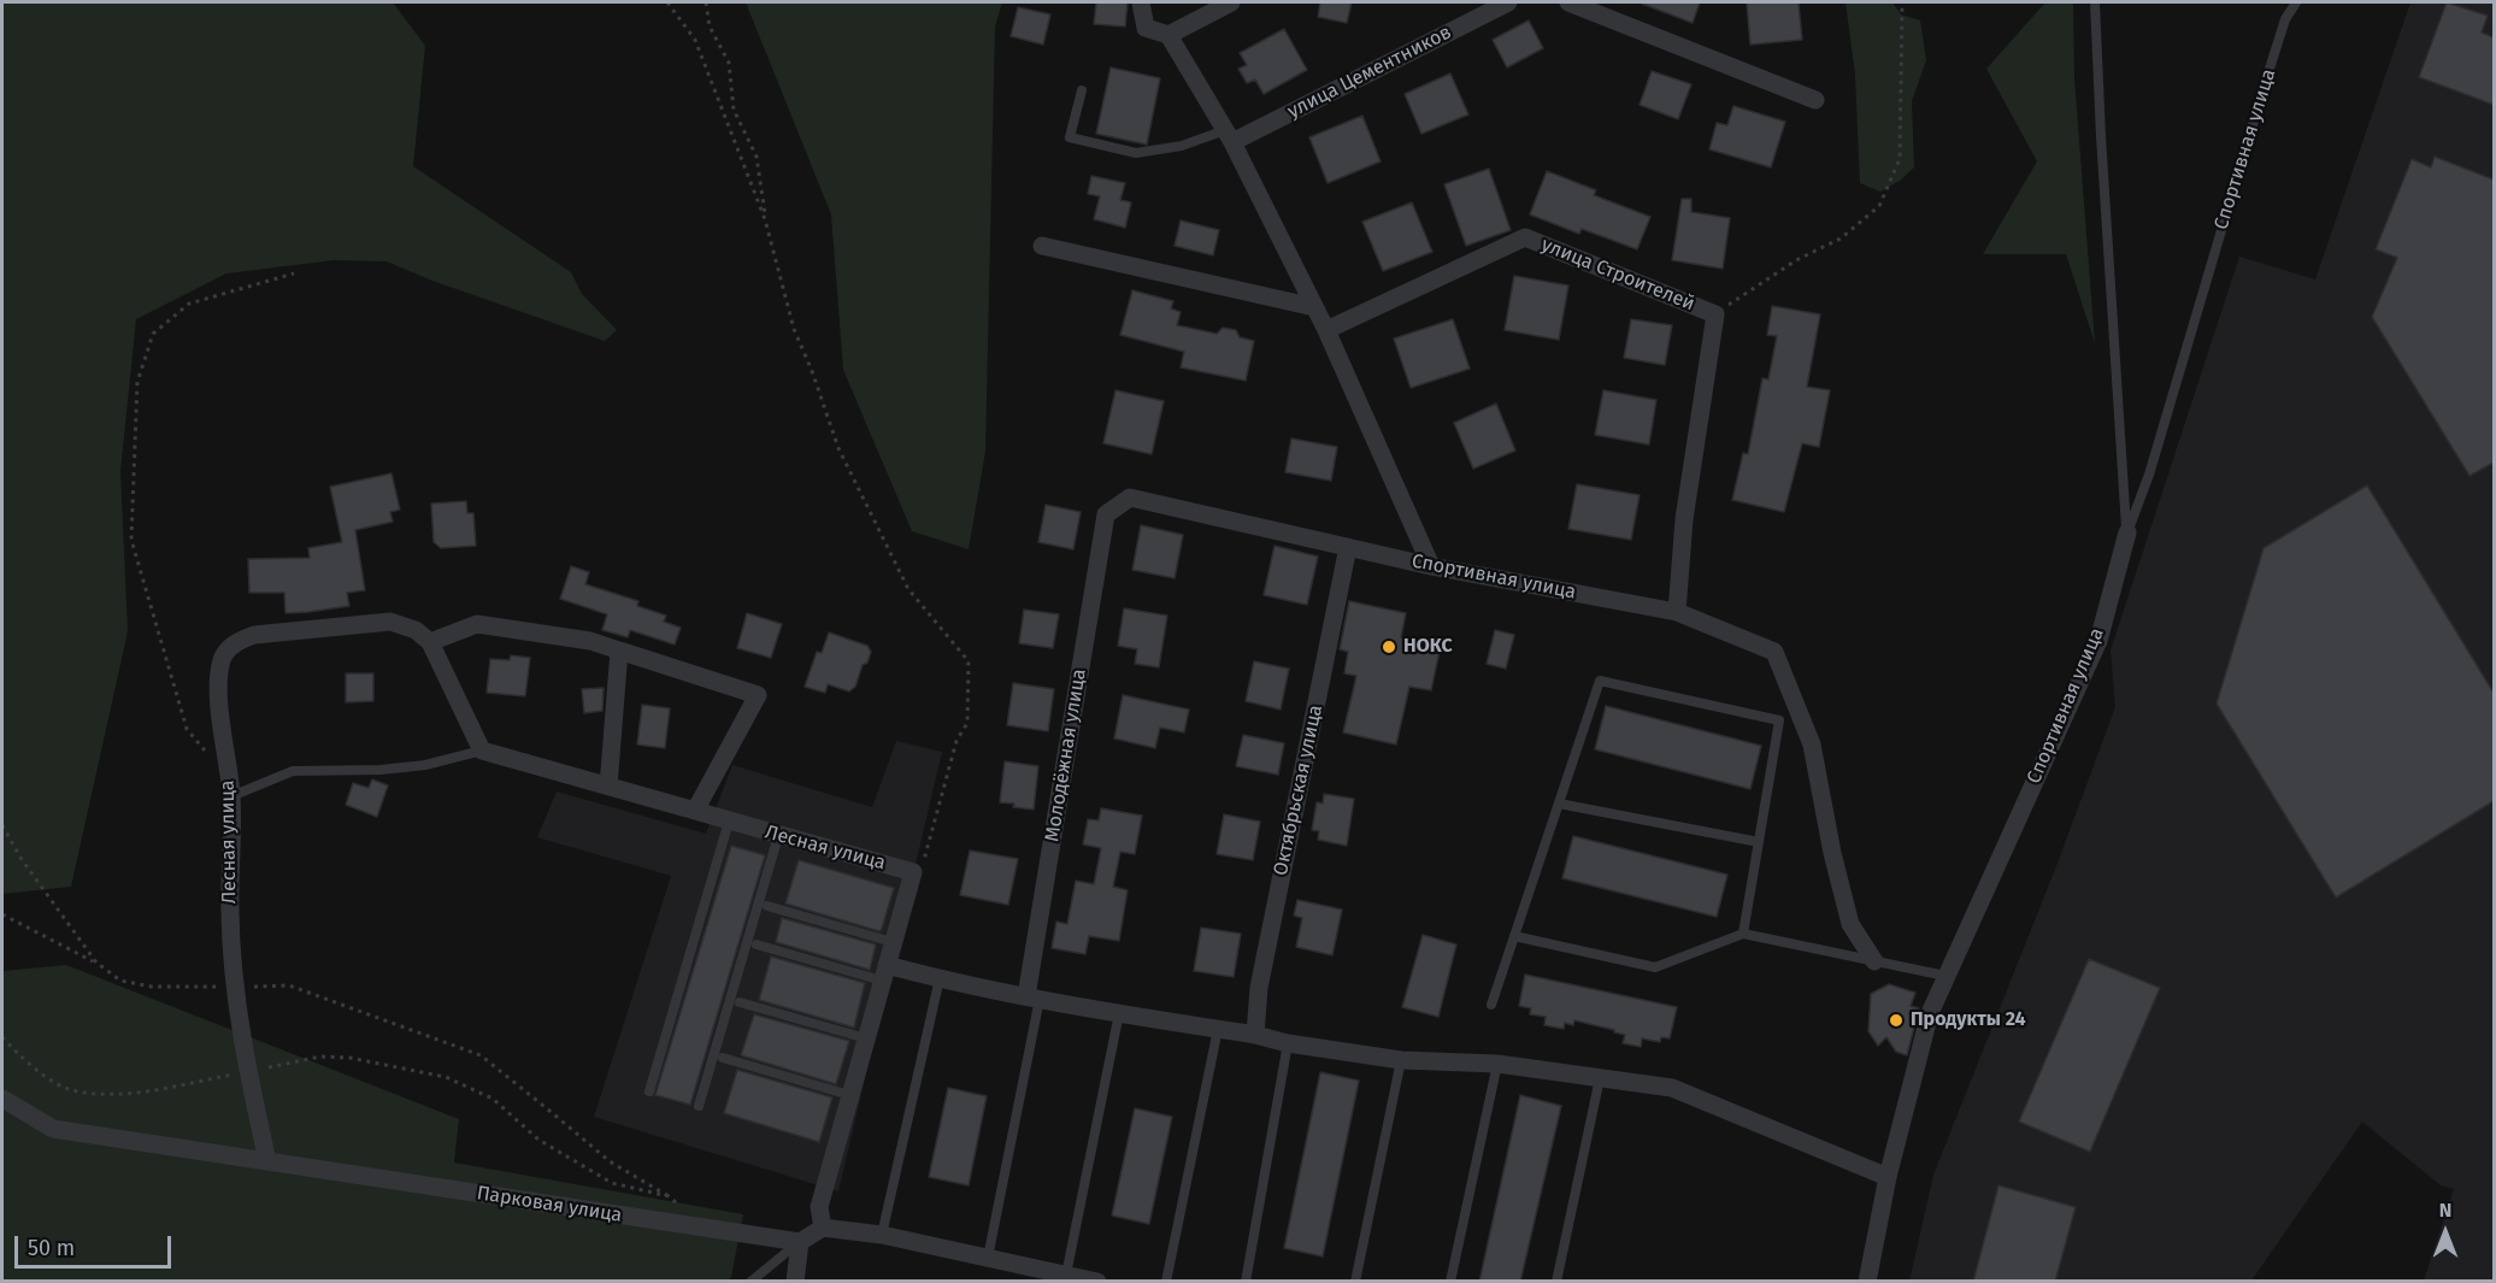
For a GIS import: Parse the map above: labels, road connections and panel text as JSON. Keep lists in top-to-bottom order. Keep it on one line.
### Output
{"streets":{"street":["улица Цементников","Спортивная улица","улица Строителей","Молодёжная улица","Октябрьская улица","Лесная улица","Парковая улица"]},"crossings":[["Спортивная улица","улица Строителей"],["Спортивная улица","Молодёжная улица"],["Спортивная улица","Октябрьская улица"],["Лесная улица","Парковая улица"]],"places":["НОКС","Продукты 24"],"scale_bar":"50 m","north":"top"}
